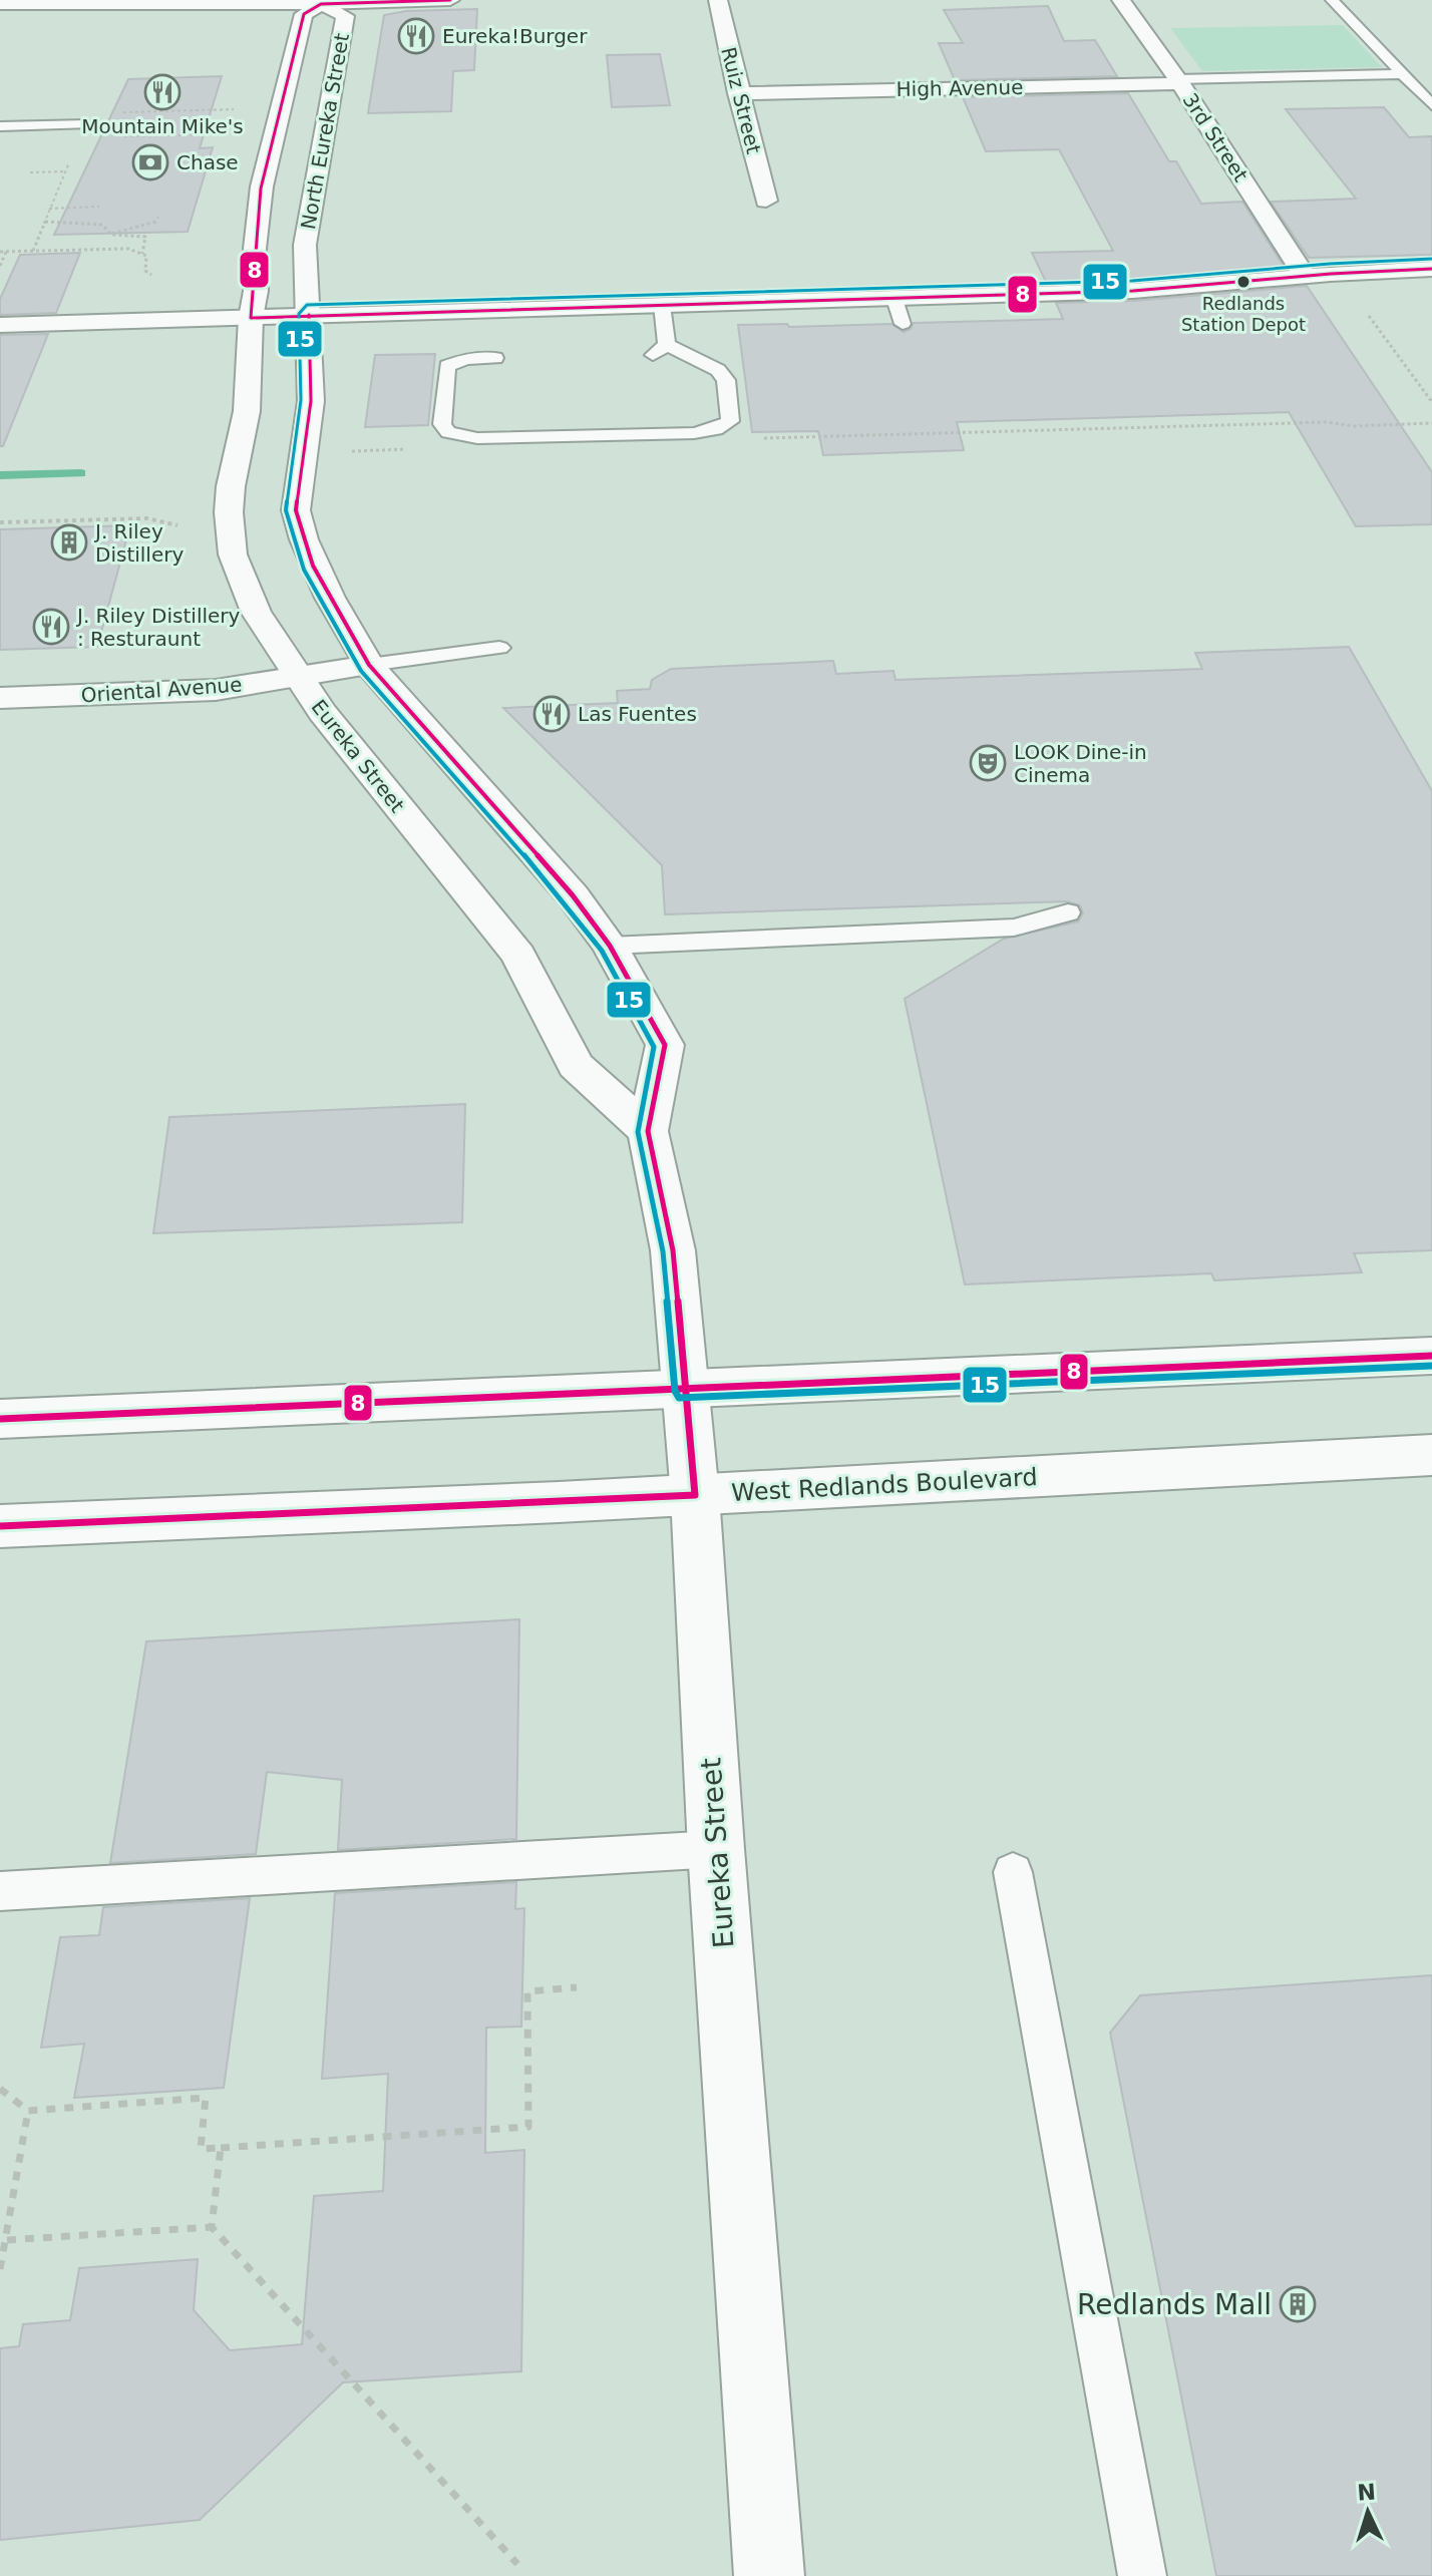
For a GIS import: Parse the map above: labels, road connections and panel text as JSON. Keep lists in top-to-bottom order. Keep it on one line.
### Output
{"streets":{"main road":["High Avenue","Ruiz Street","North Eureka Street","3rd Street","Oriental Avenue","Eureka Street","West Redlands Boulevard"]},"crossings":[["High Avenue","Ruiz Street"],["High Avenue","3rd Street"],["North Eureka Street","Eureka Street"],["Oriental Avenue","Eureka Street"],["Eureka Street","West Redlands Boulevard"]],"places":{"restaurant":["Eureka!Burger","Mountain Mike's","J. Riley Distillery : Resturaunt","Las Fuentes"],"bank":["Chase"],"other":["Redlands Station Depot"],"building":["J. Riley Distillery","Redlands Mall"],"theatre":["LOOK Dine-in Cinema"]},"lines":["transit line 8","transit line 15"],"north":"top"}
